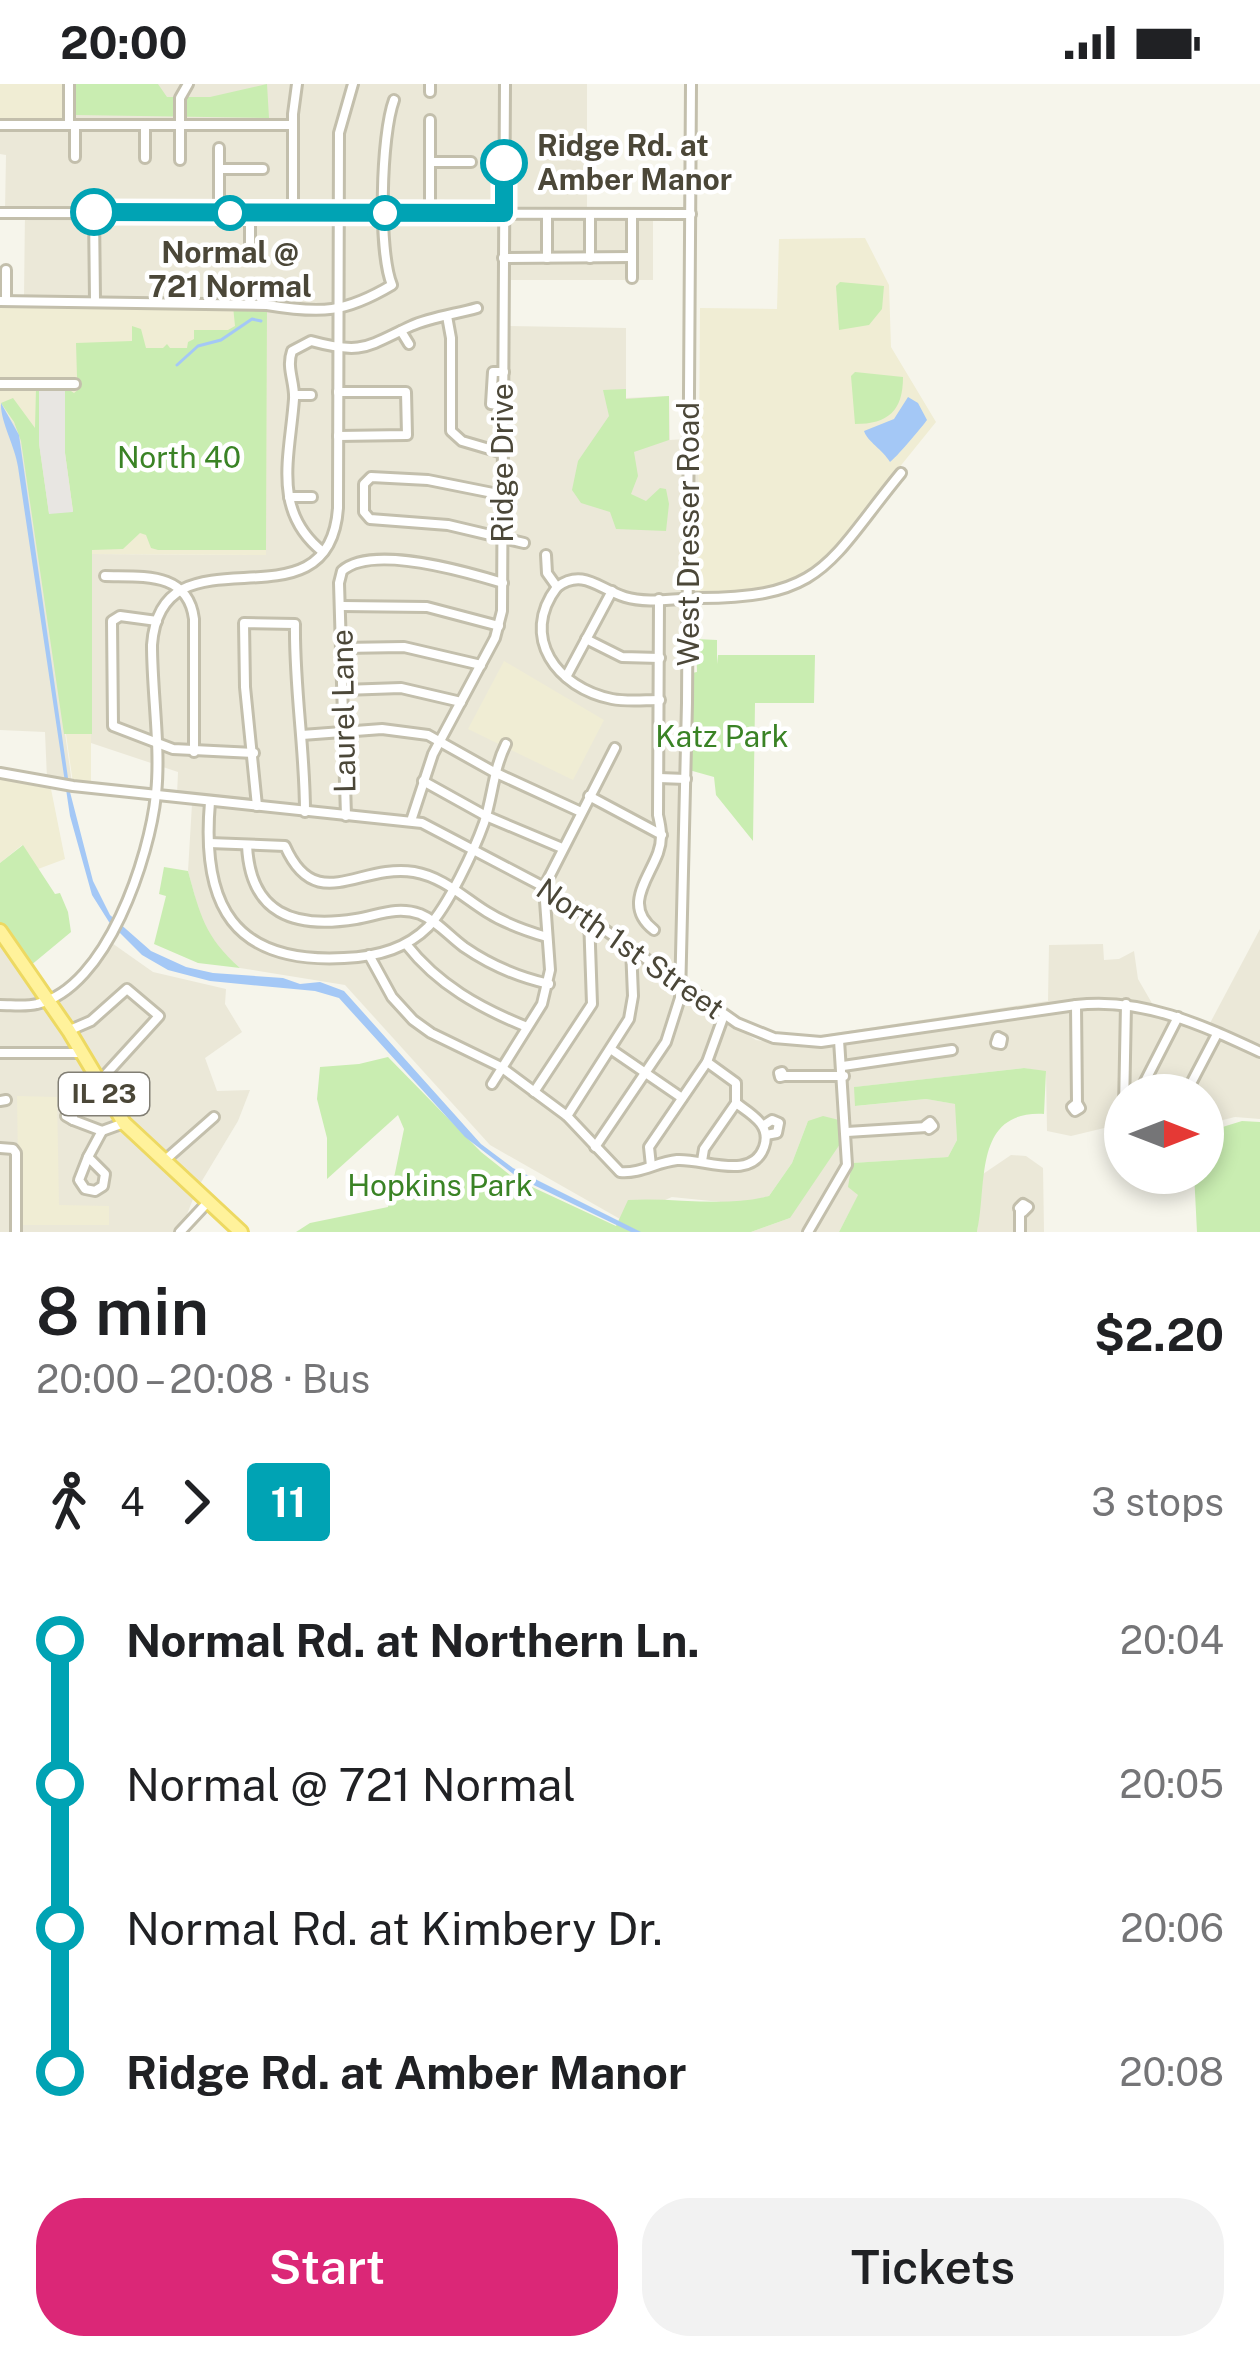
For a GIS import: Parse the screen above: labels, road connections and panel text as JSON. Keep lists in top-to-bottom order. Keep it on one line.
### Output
{"streets":{"main road":["IL 23"],"street":["Ridge Drive","West Dresser Road","Laurel Lane","North 1st Street"]},"crossings":[["Ridge Drive","North 1st Street"],["West Dresser Road","North 1st Street"],["Laurel Lane","North 1st Street"]],"parks":["North 40","Katz Park","Hopkins Park"],"places":["Ridge Rd. at Amber Manor","Normal @ 721 Normal"],"lines":["bus line 11"],"north":"right","page":{"status":"20:00","heading":["8 min","20:00 – 20:08 · Bus","$2.20"],"legs":["4","11","3 stops"],"list":[{"name":"Normal Rd. at Northern Ln.","value":"20:04"},{"name":"Normal @ 721 Normal","value":"20:05"},{"name":"Normal Rd. at Kimbery Dr.","value":"20:06"},{"name":"Ridge Rd. at Amber Manor","value":"20:08"}],"buttons":["Start","Tickets"]}}
